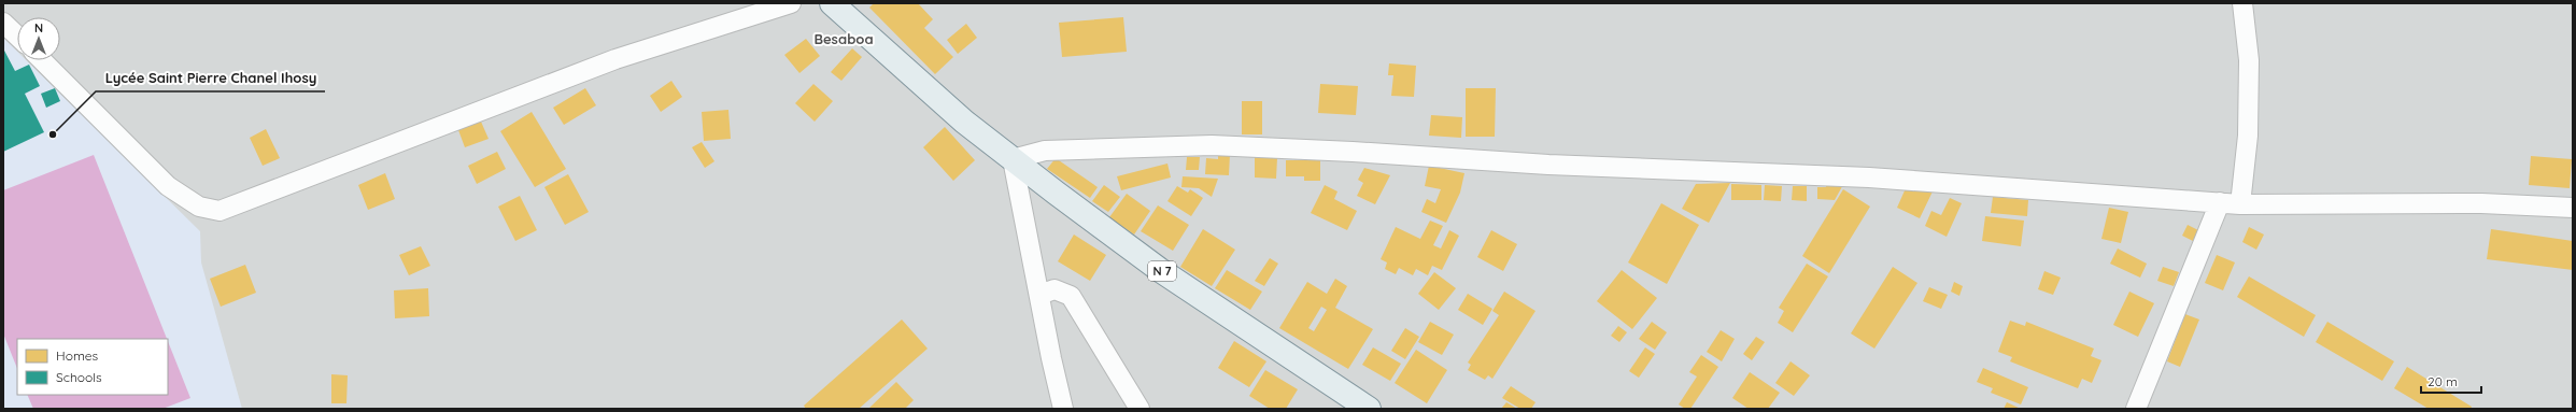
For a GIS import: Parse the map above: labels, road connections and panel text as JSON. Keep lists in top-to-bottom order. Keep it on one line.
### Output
{"streets":{"main road":["N 7"]},"districts":["Besaboa"],"places":["Lycée Saint Pierre Chanel Ihosy"],"legend":["Homes","Schools"],"scale_bar":"20 m","north":"top"}
